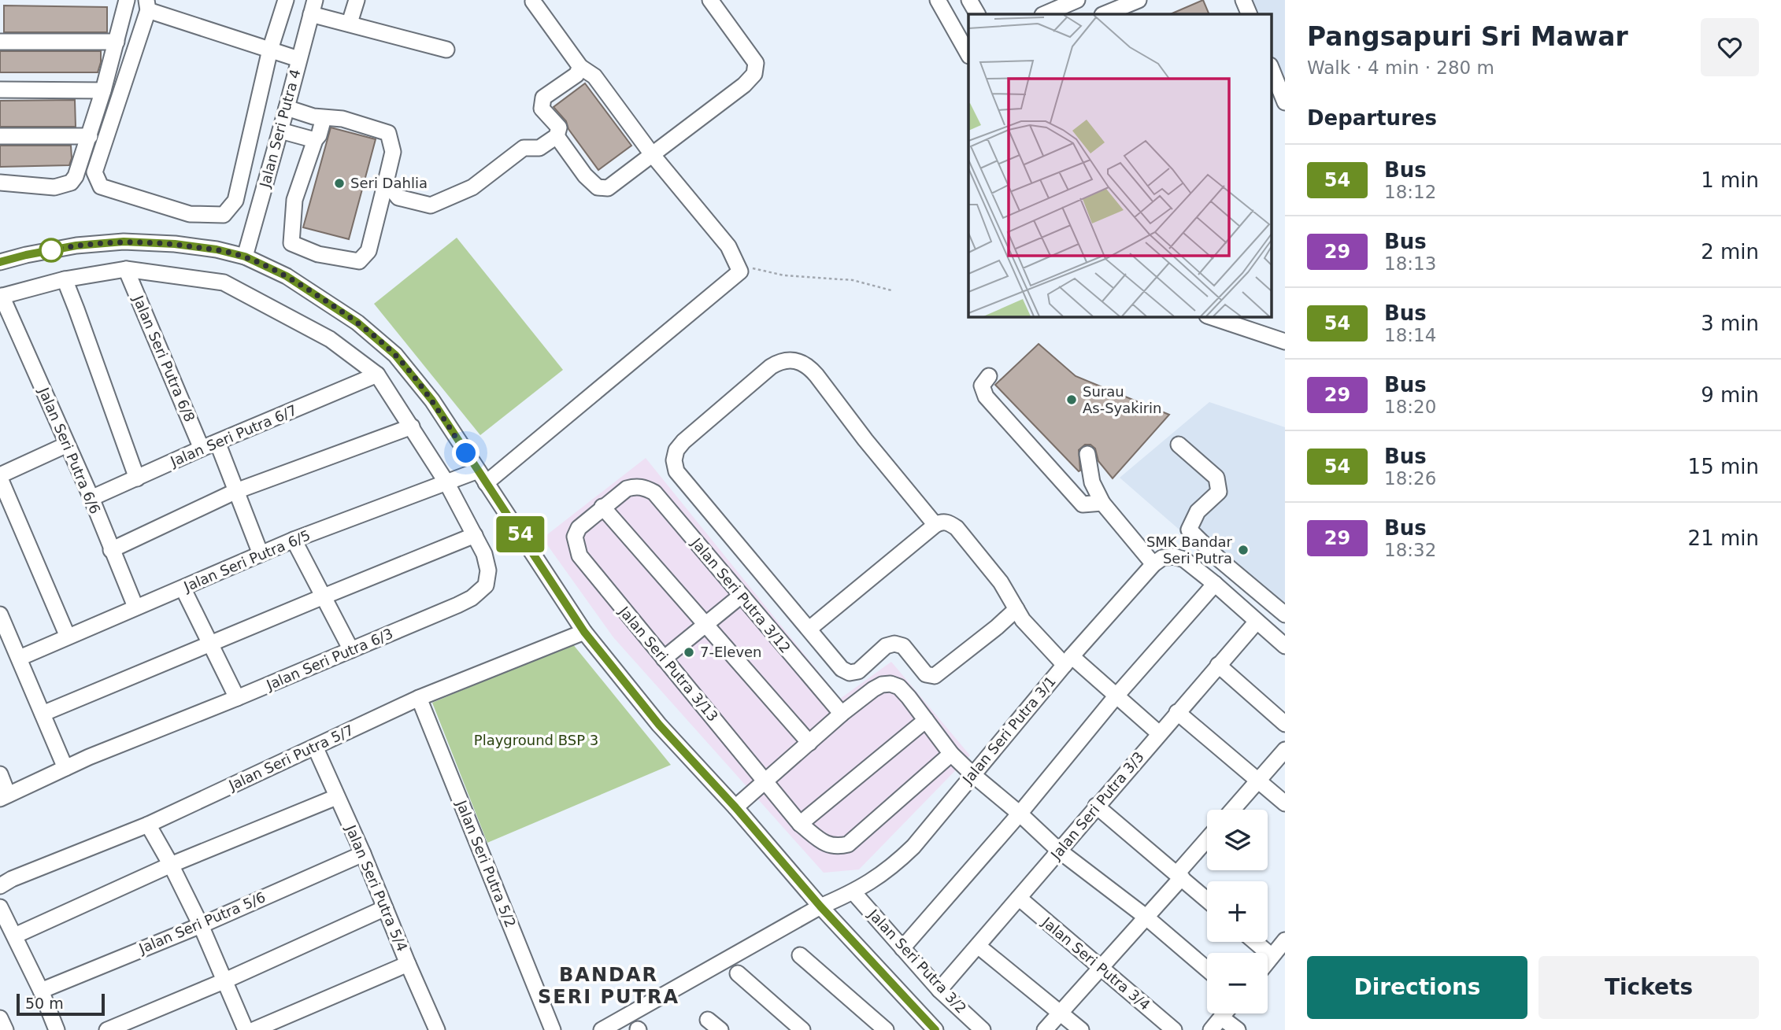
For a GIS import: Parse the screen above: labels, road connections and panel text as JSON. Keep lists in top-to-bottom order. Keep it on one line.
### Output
{"streets":{"street":["Jalan Seri Putra 4","Jalan Seri Putra 6/8","Jalan Seri Putra 6/7","Jalan Seri Putra 6/6","Jalan Seri Putra 6/5","Jalan Seri Putra 3/12","Jalan Seri Putra 6/3","Jalan Seri Putra 3/13","Jalan Seri Putra 3/1","Jalan Seri Putra 5/7","Jalan Seri Putra 3/3","Jalan Seri Putra 5/2","Jalan Seri Putra 5/4","Jalan Seri Putra 5/6","Jalan Seri Putra 3/2","Jalan Seri Putra 3/4"]},"crossings":[["Jalan Seri Putra 6/8","Jalan Seri Putra 6/7"],["Jalan Seri Putra 6/8","Jalan Seri Putra 6/3"],["Jalan Seri Putra 6/7","Jalan Seri Putra 6/6"],["Jalan Seri Putra 6/7","Jalan Seri Putra 6/3"],["Jalan Seri Putra 6/6","Jalan Seri Putra 6/5"],["Jalan Seri Putra 6/6","Jalan Seri Putra 6/3"],["Jalan Seri Putra 6/5","Jalan Seri Putra 6/3"],["Jalan Seri Putra 3/12","Jalan Seri Putra 3/13"],["Jalan Seri Putra 3/1","Jalan Seri Putra 3/2"],["Jalan Seri Putra 5/7","Jalan Seri Putra 5/2"],["Jalan Seri Putra 5/7","Jalan Seri Putra 5/4"],["Jalan Seri Putra 3/3","Jalan Seri Putra 3/2"],["Jalan Seri Putra 3/3","Jalan Seri Putra 3/4"],["Jalan Seri Putra 5/4","Jalan Seri Putra 5/6"]],"districts":["BANDAR SERI PUTRA"],"parks":["Playground BSP 3"],"places":["Seri Dahlia","Surau As-Syakirin","SMK Bandar Seri Putra","7-Eleven"],"lines":["bus line 54"],"scale_bar":"50 m","page":{"on_map":"54","heading":[["Pangsapuri Sri Mawar","Walk · 4 min · 280 m"],"Departures"],"list":[{"mark":"54","name":"Bus","note":"18:12","value":"1 min"},{"mark":"29","name":"Bus","note":"18:13","value":"2 min"},{"mark":"54","name":"Bus","note":"18:14","value":"3 min"},{"mark":"29","name":"Bus","note":"18:20","value":"9 min"},{"mark":"54","name":"Bus","note":"18:26","value":"15 min"},{"mark":"29","name":"Bus","note":"18:32","value":"21 min"}],"map_buttons":["+","−"],"buttons":["Directions","Tickets"],"scale":"50 m"}}
